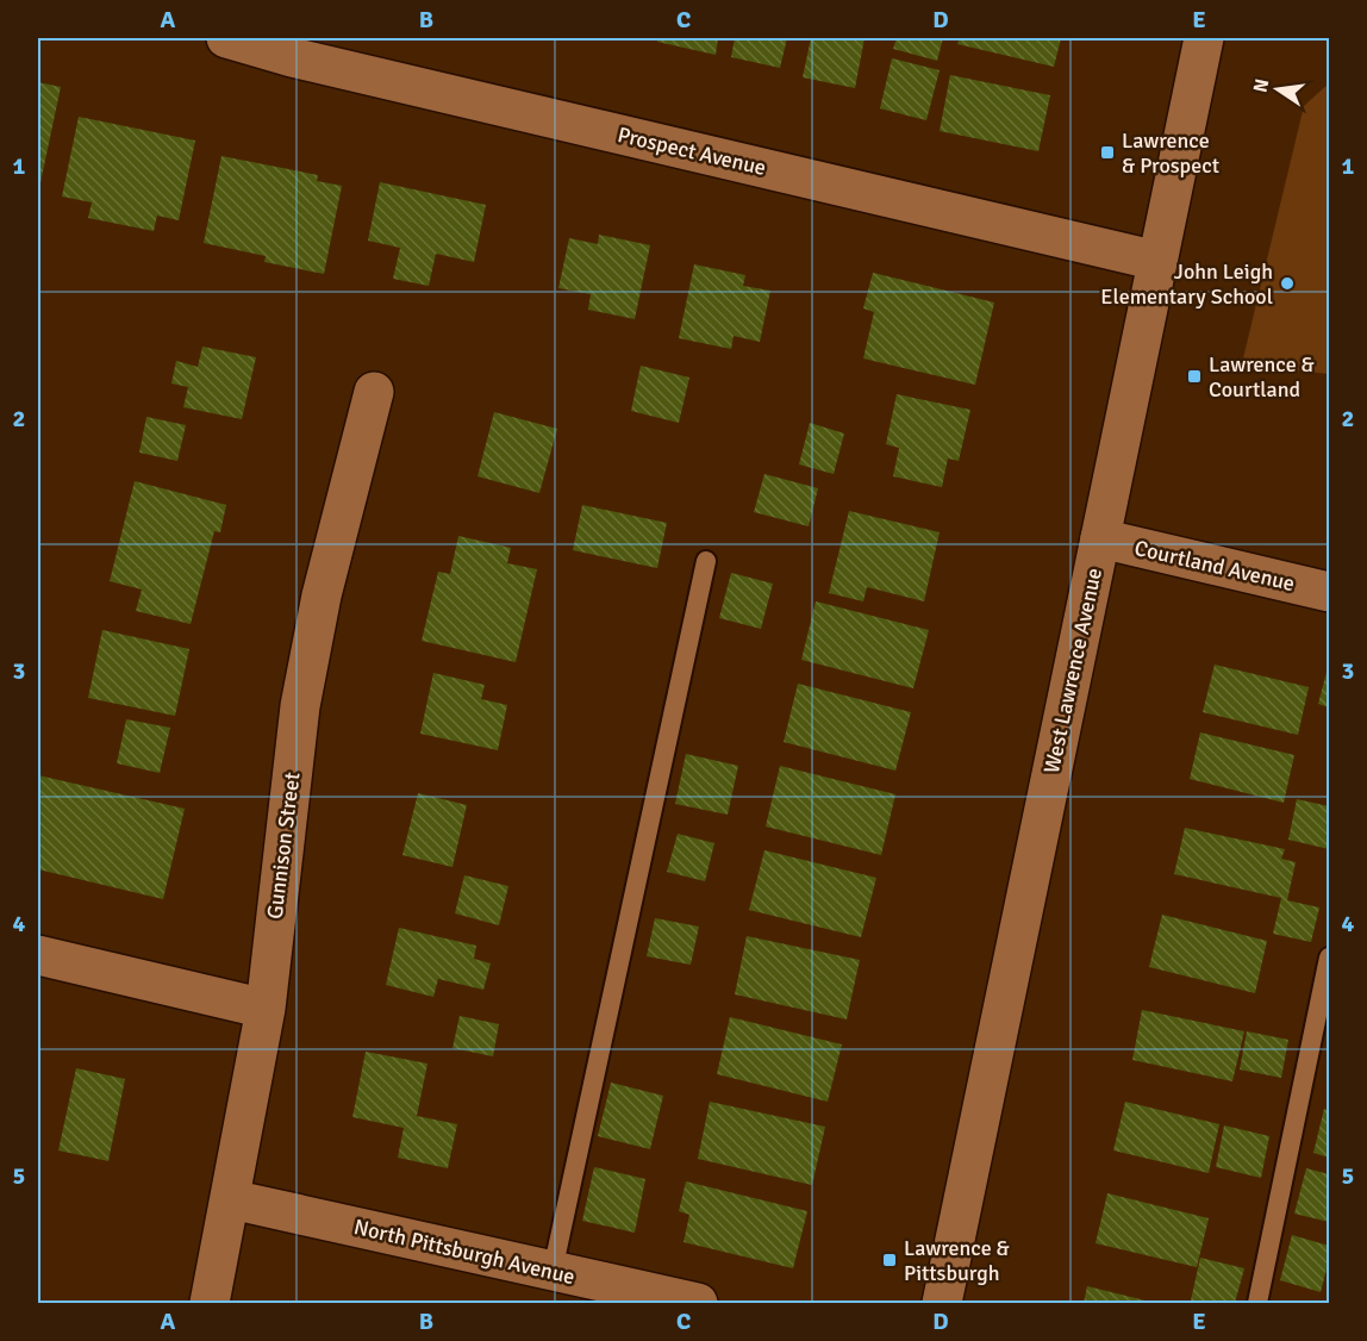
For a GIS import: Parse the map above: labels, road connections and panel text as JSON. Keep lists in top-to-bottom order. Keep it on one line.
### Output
{"streets":{"street":["Prospect Avenue","Courtland Avenue","West Lawrence Avenue","Gunnison Street","North Pittsburgh Avenue"]},"crossings":[["Prospect Avenue","West Lawrence Avenue"],["Courtland Avenue","West Lawrence Avenue"],["Gunnison Street","North Pittsburgh Avenue"]],"places":{"transit":["Lawrence & Prospect","Lawrence & Courtland","Lawrence & Pittsburgh"],"other":["John Leigh Elementary School"]},"north":"left","grid":{"columns":["A","B","C","D","E"],"rows":["1","2","3","4","5"]}}
